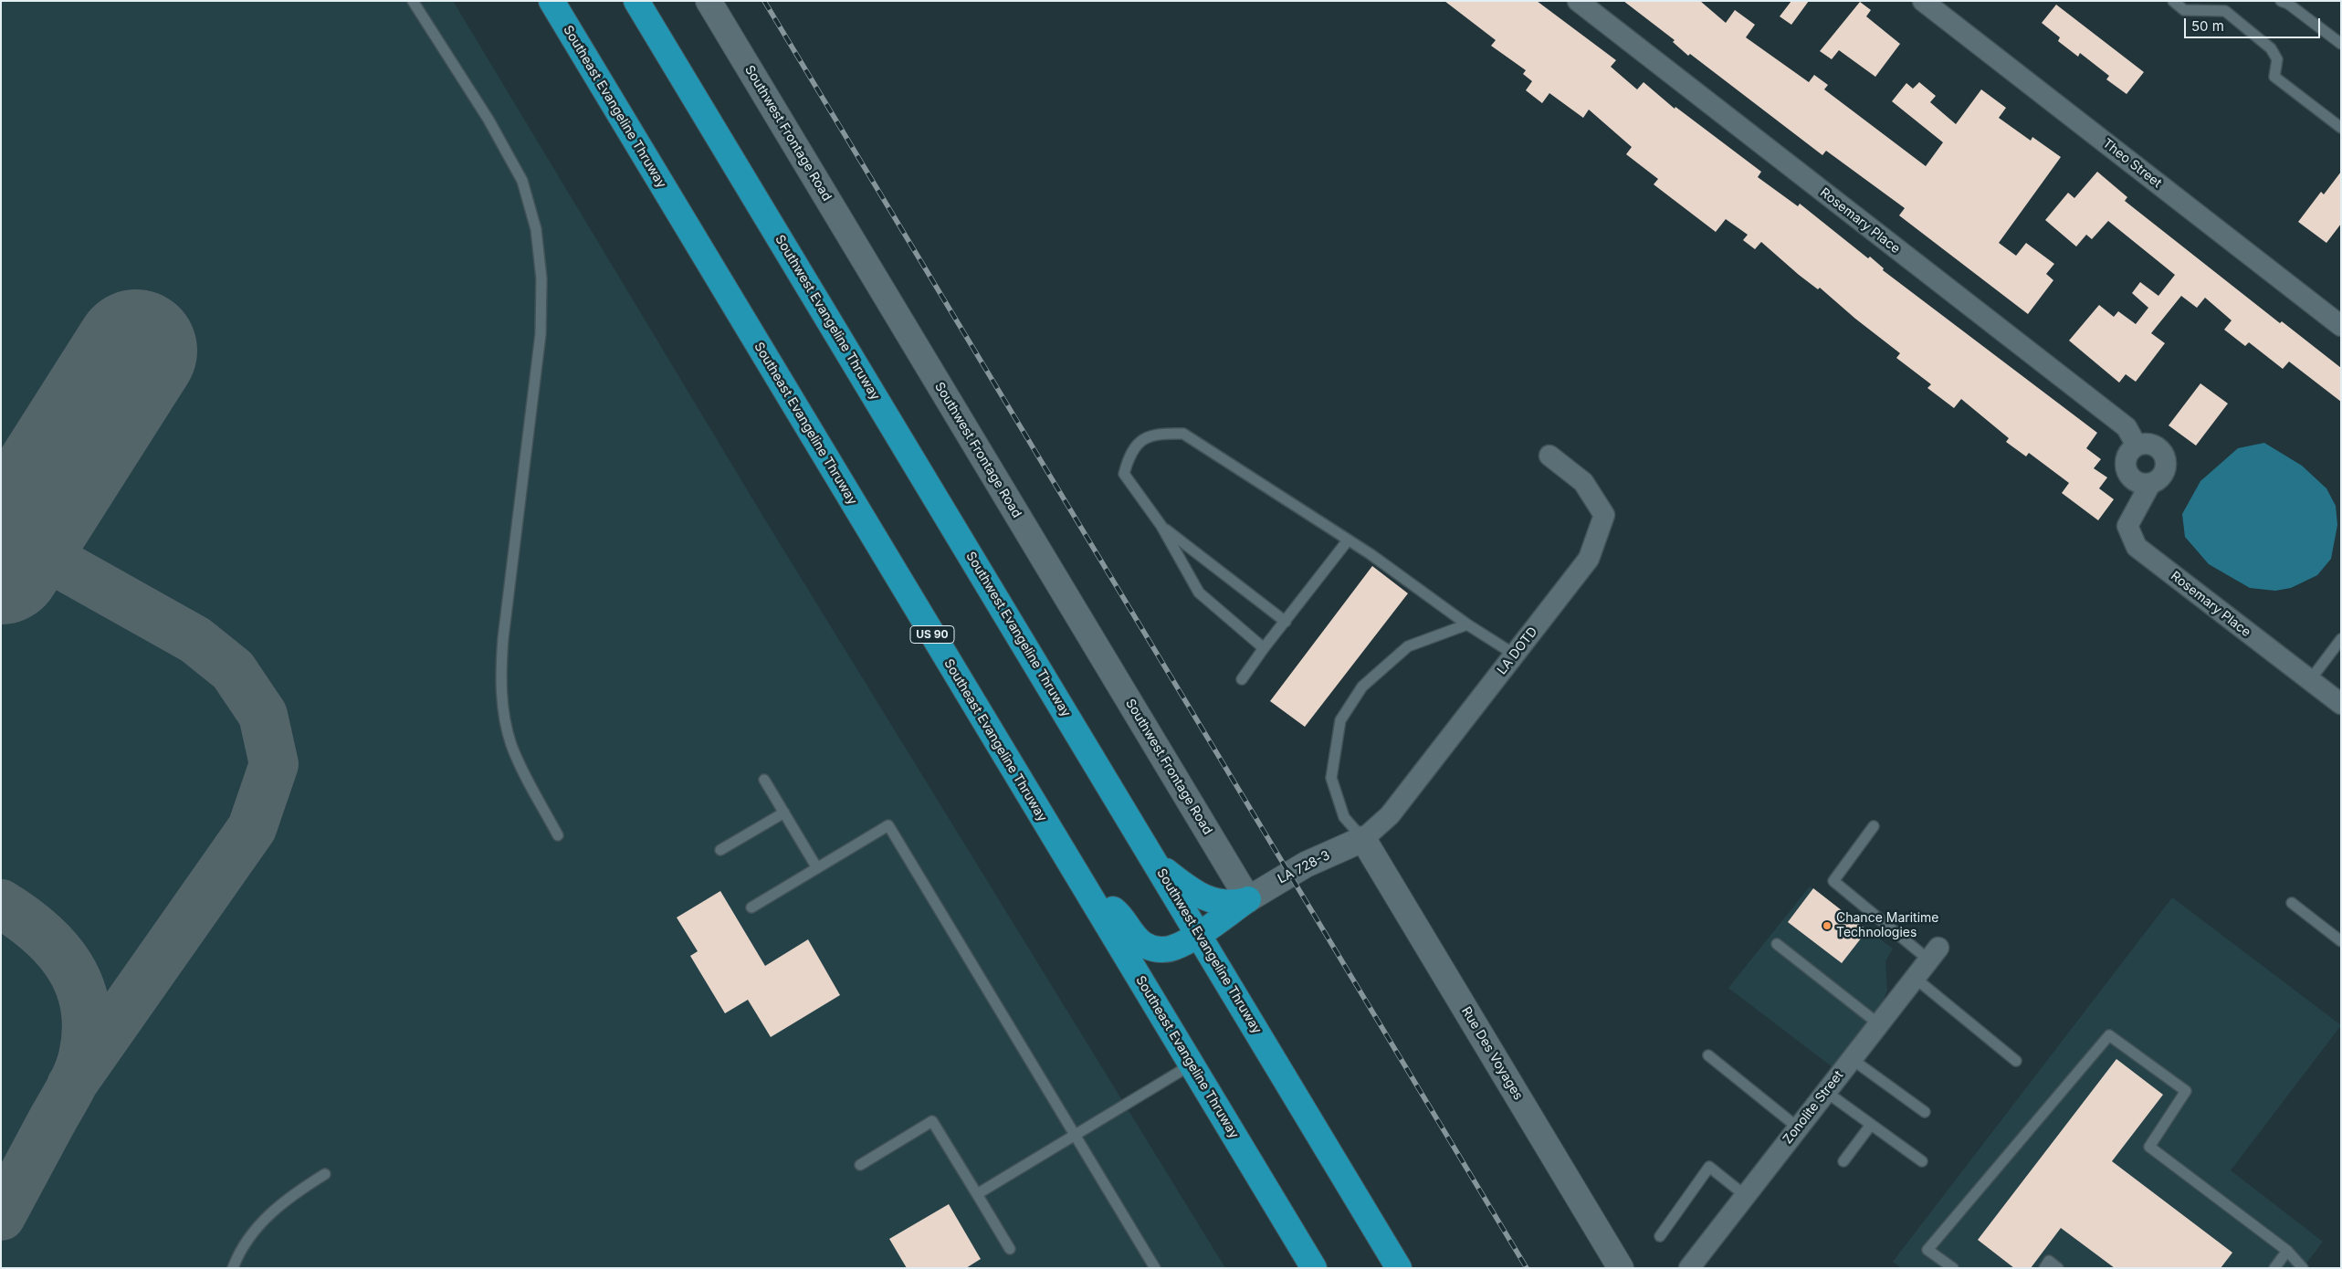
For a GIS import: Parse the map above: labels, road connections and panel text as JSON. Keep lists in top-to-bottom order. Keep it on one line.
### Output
{"streets":{"highway":["Southeast Evangeline Thruway","Southwest Evangeline Thruway","US 90"],"main road":["Southwest Frontage Road","LA 728-3","Rue Des Voyages"],"street":["Theo Street","Rosemary Place","LA DOTD","Zonolite Street"]},"crossings":[["Southwest Frontage Road","LA 728-3"],["LA DOTD","LA 728-3"],["LA DOTD","Rue Des Voyages"],["LA 728-3","Rue Des Voyages"]],"places":["Chance Maritime Technologies"],"scale_bar":"50 m"}
